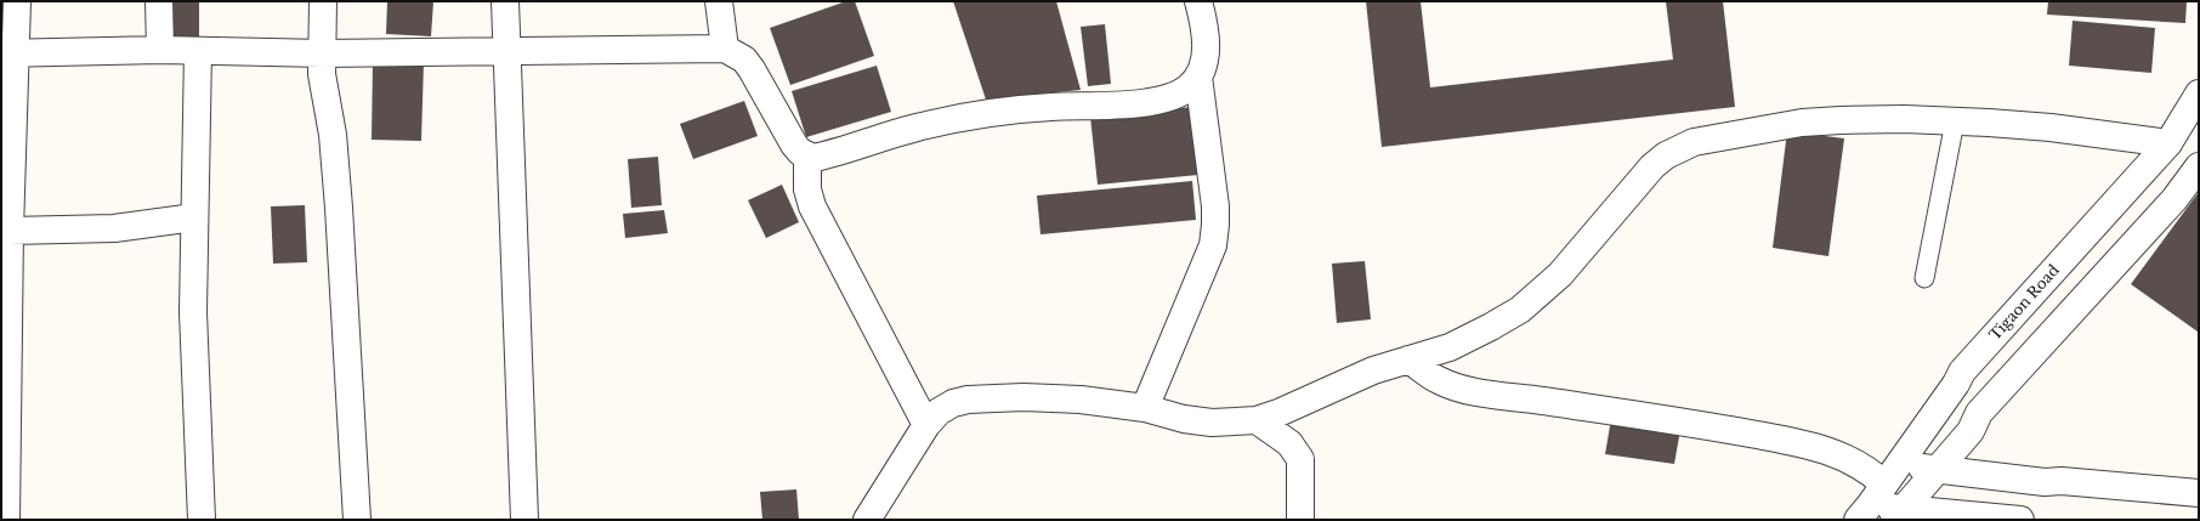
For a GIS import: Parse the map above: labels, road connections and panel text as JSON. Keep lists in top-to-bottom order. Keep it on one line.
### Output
{"streets":{"street":["Tigaon Road"]}}
